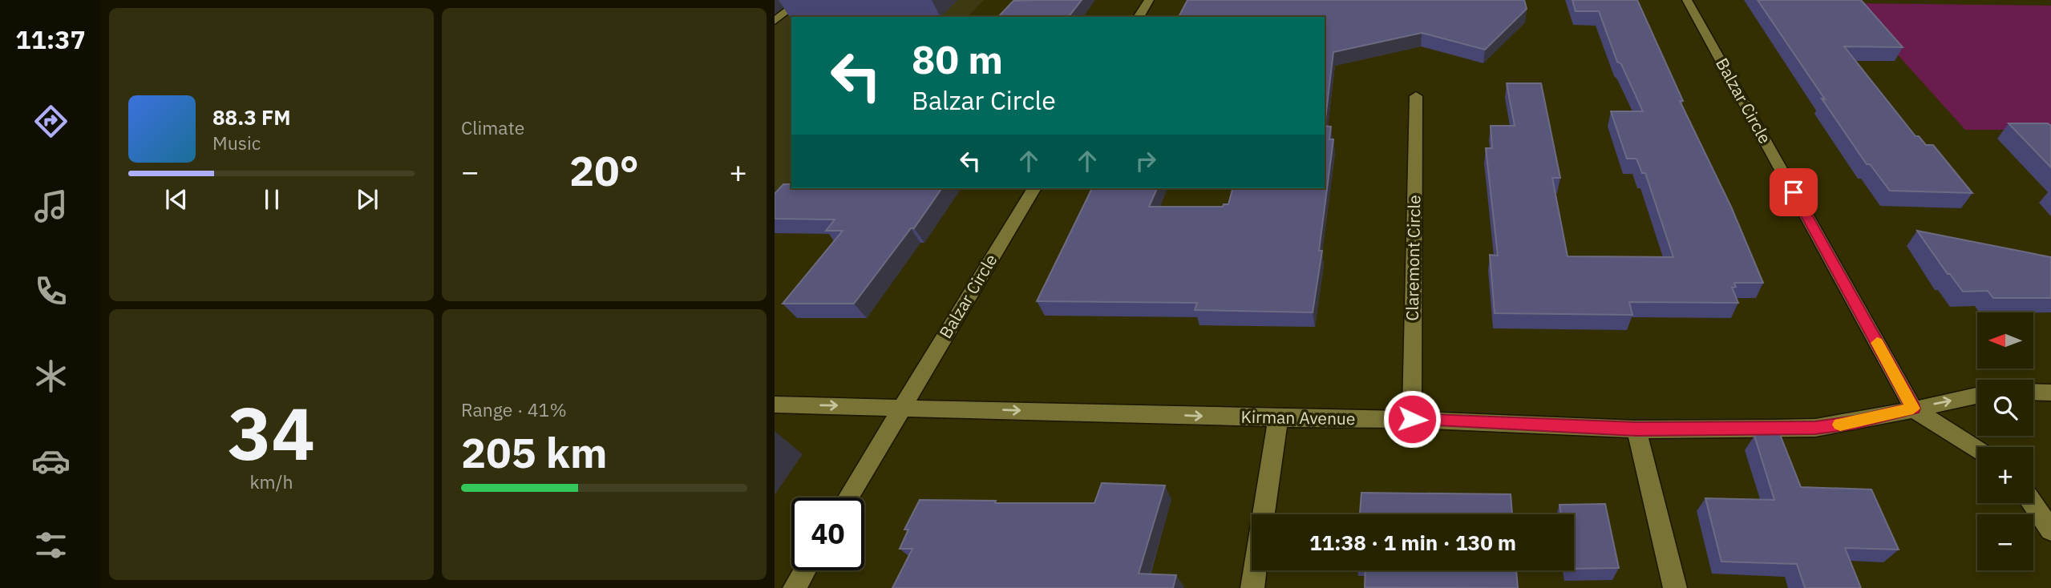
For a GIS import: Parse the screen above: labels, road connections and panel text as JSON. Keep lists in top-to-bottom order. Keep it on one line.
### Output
{"streets":{"street":["Balzar Circle","Claremont Circle","Kirman Avenue"]},"crossings":[["Balzar Circle","Kirman Avenue"],["Claremont Circle","Kirman Avenue"]],"one_way":["Kirman Avenue"],"north":"left","page":{"tabs":"11:37","tile":["Climate",["34","km/h"],["Range · 41%","205 km"]],"turn":["80 m","Balzar Circle"],"song":["88.3 FM","Music"],"heat":["−","20°","+"],"map_buttons":["+","−"],"limit":"40","trip":"11:38 · 1 min · 130 m"}}
